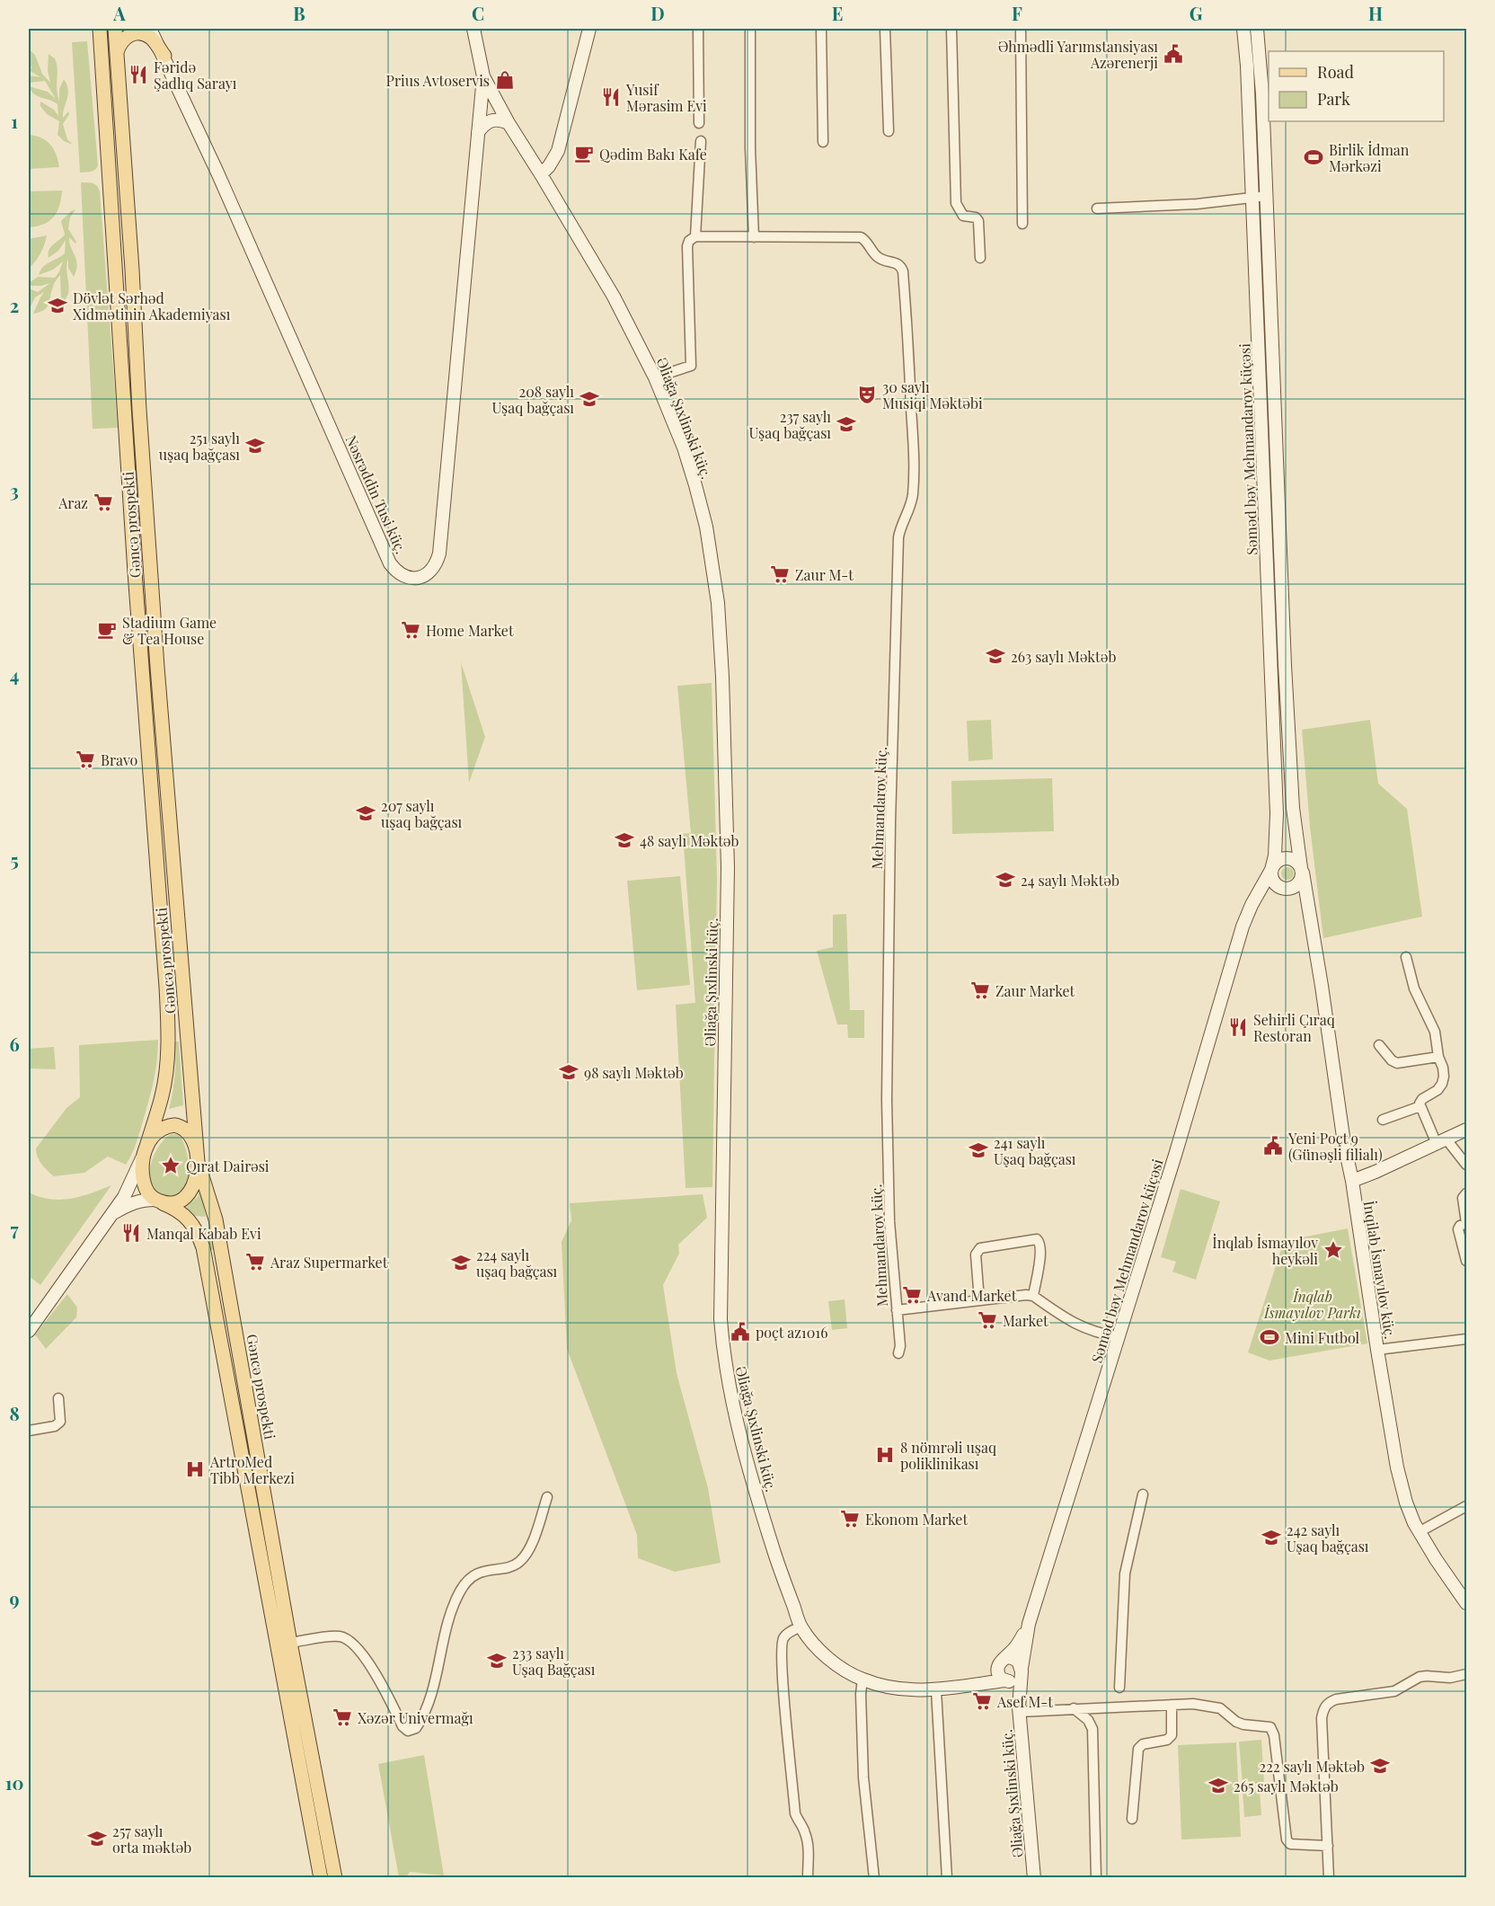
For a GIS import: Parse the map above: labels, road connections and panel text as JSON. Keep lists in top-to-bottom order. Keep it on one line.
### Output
{"streets":{"main road":["Əliağa Şıxlinski küç.","Səməd bəy Mehmandarov küçəsi","Nəsrəddin Tusi küç.","Gəncə prospekti","İnqilab İsmayılov küç."],"street":["Mehmandarov küç."]},"crossings":[["Əliağa Şıxlinski küç.","Nəsrəddin Tusi küç."],["Səməd bəy Mehmandarov küçəsi","İnqilab İsmayılov küç."]],"parks":["İnqlab İsmayılov Parkı"],"places":{"public building":["Əhmədli Yarımstansiyası Azərenerji","Yeni Poçt 9 (Günəşli filialı)","poçt az1016"],"restaurant":["Fəridə Şadlıq Sarayı","Yusif Mərasim Evi","Sehirli Çıraq Restoran","Manqal Kabab Evi"],"shop":["Prius Avtoservis"],"cafe":["Qədim Bakı Kafe","Stadium Game & Tea House"],"sports":["Birlik İdman Mərkəzi","Mini Futbol"],"school or university":["Dövlət Sərhəd Xidmətinin Akademiyası","208 saylı Uşaq bağçası","237 saylı Uşaq bağçası","251 saylı uşaq bağçası","263 saylı Məktəb","207 saylı uşaq bağçası","48 saylı Məktəb","24 saylı Məktəb","98 saylı Məktəb","241 saylı Uşaq bağçası","224 saylı uşaq bağçası","242 saylı Uşaq bağçası","233 saylı Uşaq Bağçası","222 saylı Məktəb","265 saylı Məktəb","257 saylı orta məktəb"],"theatre":["30 saylı Musiqi Məktəbi"],"supermarket":["Araz","Zaur M-t","Home Market","Bravo","Zaur Market","Araz Supermarket","Avand Market","Market","Ekonom Market","Asef M-t","Xəzər Univermağı"],"place":["Qırat Dairəsi","İnqlab İsmayılov heykəli"],"hospital":["8 nömrəli uşaq poliklinikası","ArtroMed Tibb Merkezi"]},"legend":["Road","Park"],"grid":{"columns":["A","B","C","D","E","F","G","H"],"rows":["1","2","3","4","5","6","7","8","9","10"]}}
